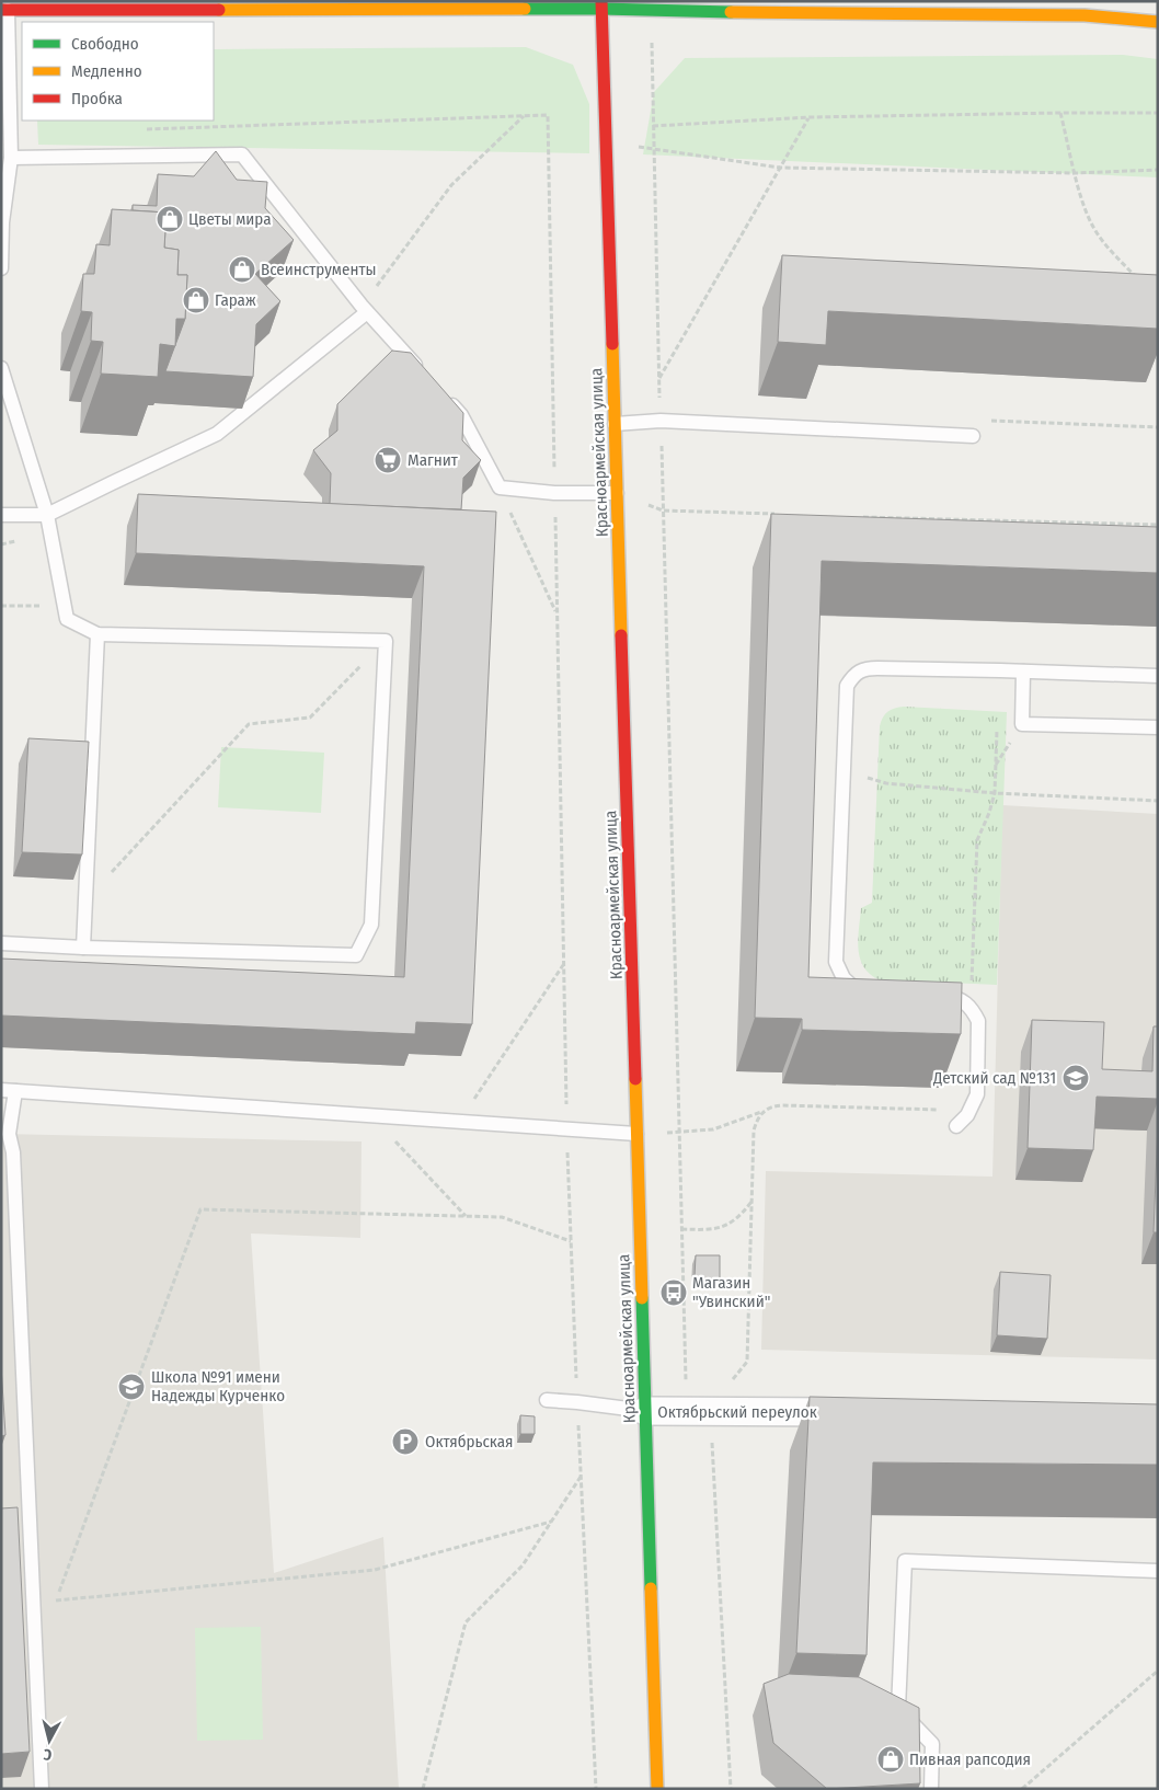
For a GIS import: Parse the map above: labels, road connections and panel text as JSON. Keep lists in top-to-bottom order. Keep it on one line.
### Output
{"streets":{"street":["Красноармейская улица","Октябрьский переулок"]},"crossings":[["Красноармейская улица","Октябрьский переулок"]],"places":{"shop":["Цветы мира","Всеинструменты","Гараж","Пивная рапсодия"],"supermarket":["Магнит"],"school or university":["Детский сад №131","Школа №91 имени Надежды Курченко"],"bus stop":["Магазин \"Увинский\""],"parking":["Октябрьская"]},"legend":["Свободно","Медленно","Пробка"],"north":"bottom"}
